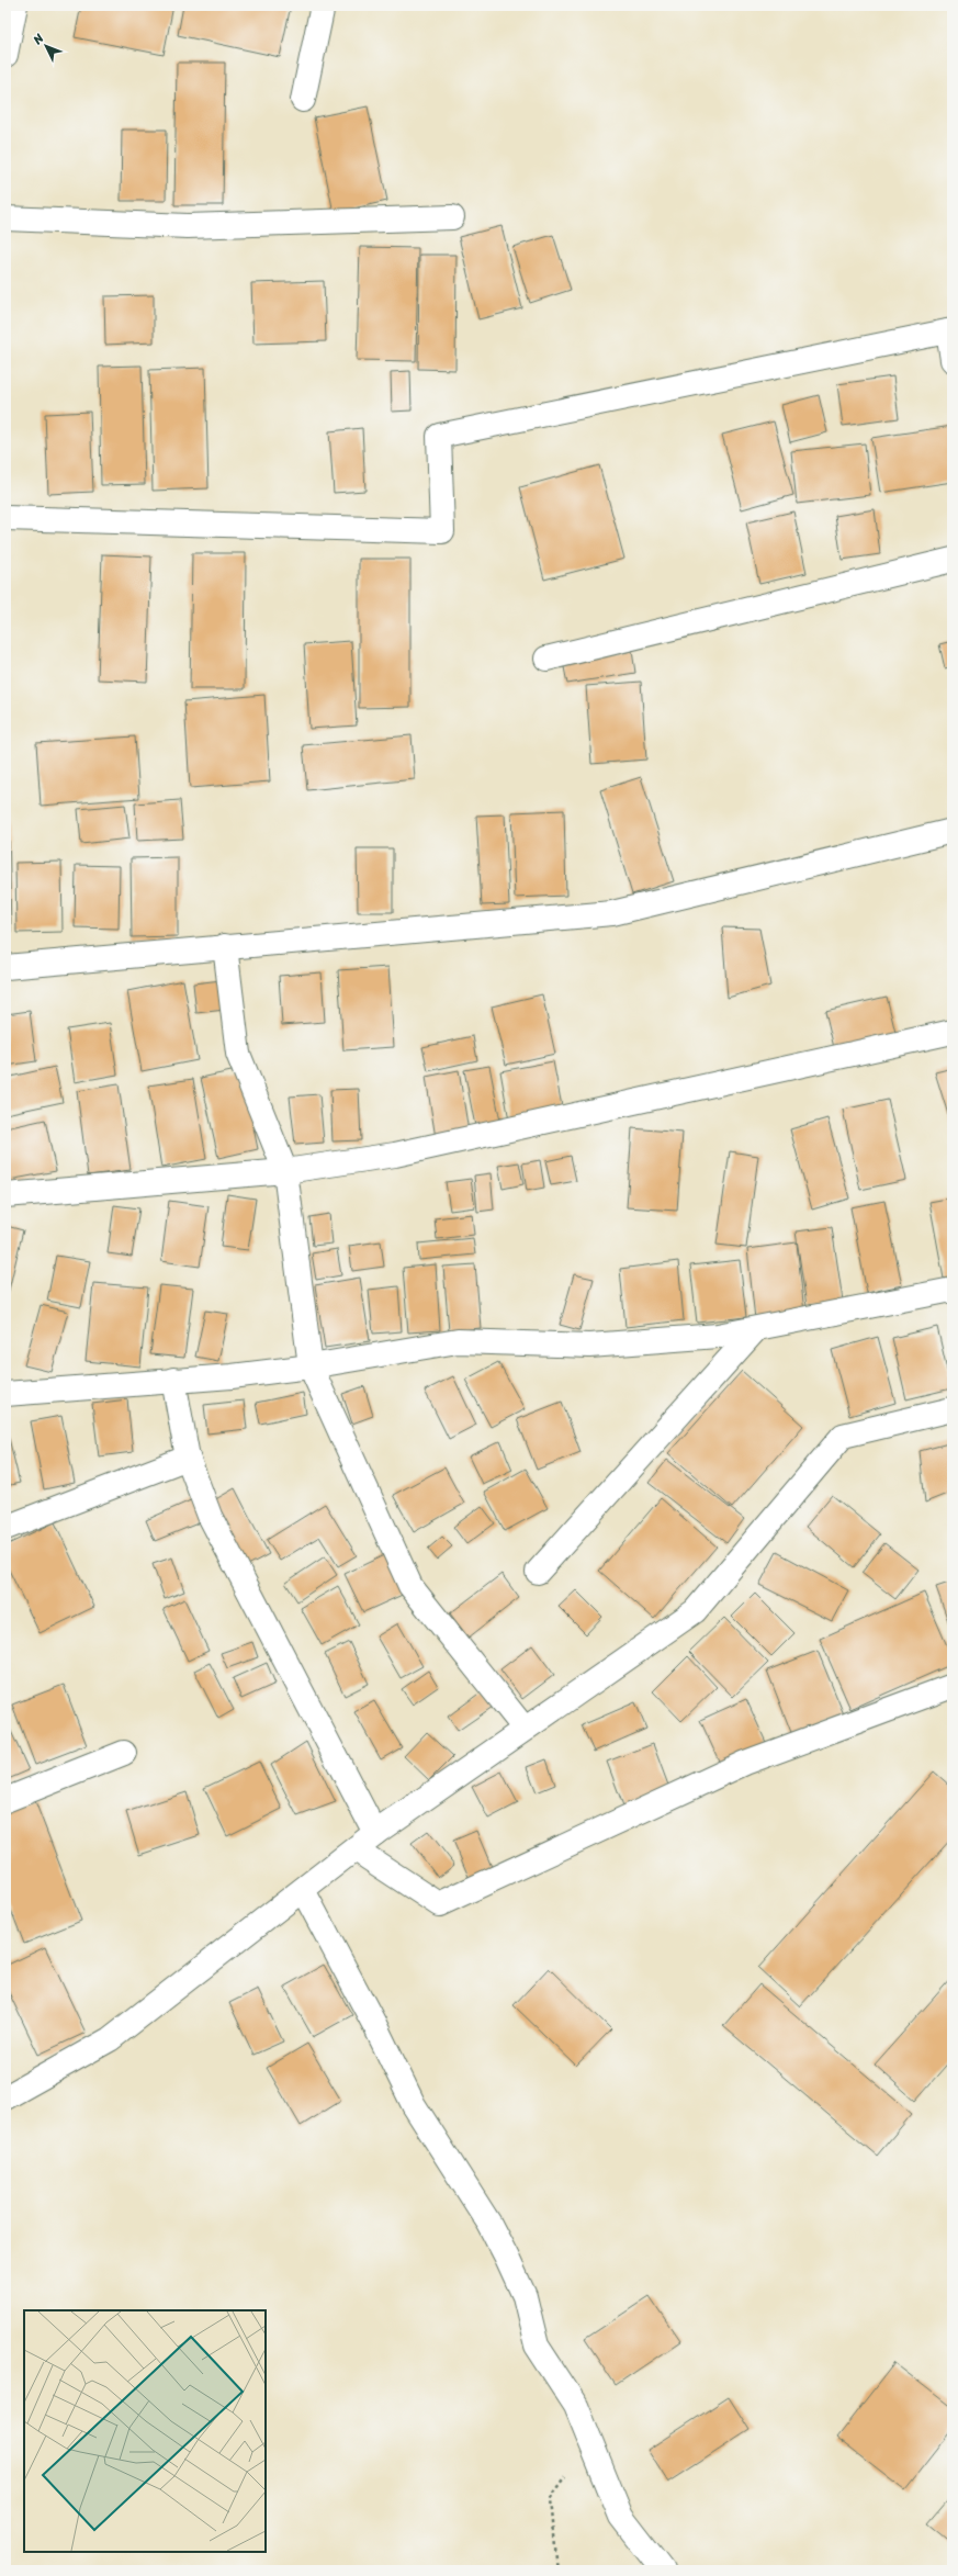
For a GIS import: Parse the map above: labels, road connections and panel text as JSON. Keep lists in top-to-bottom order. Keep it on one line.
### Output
{"north":"top left"}
